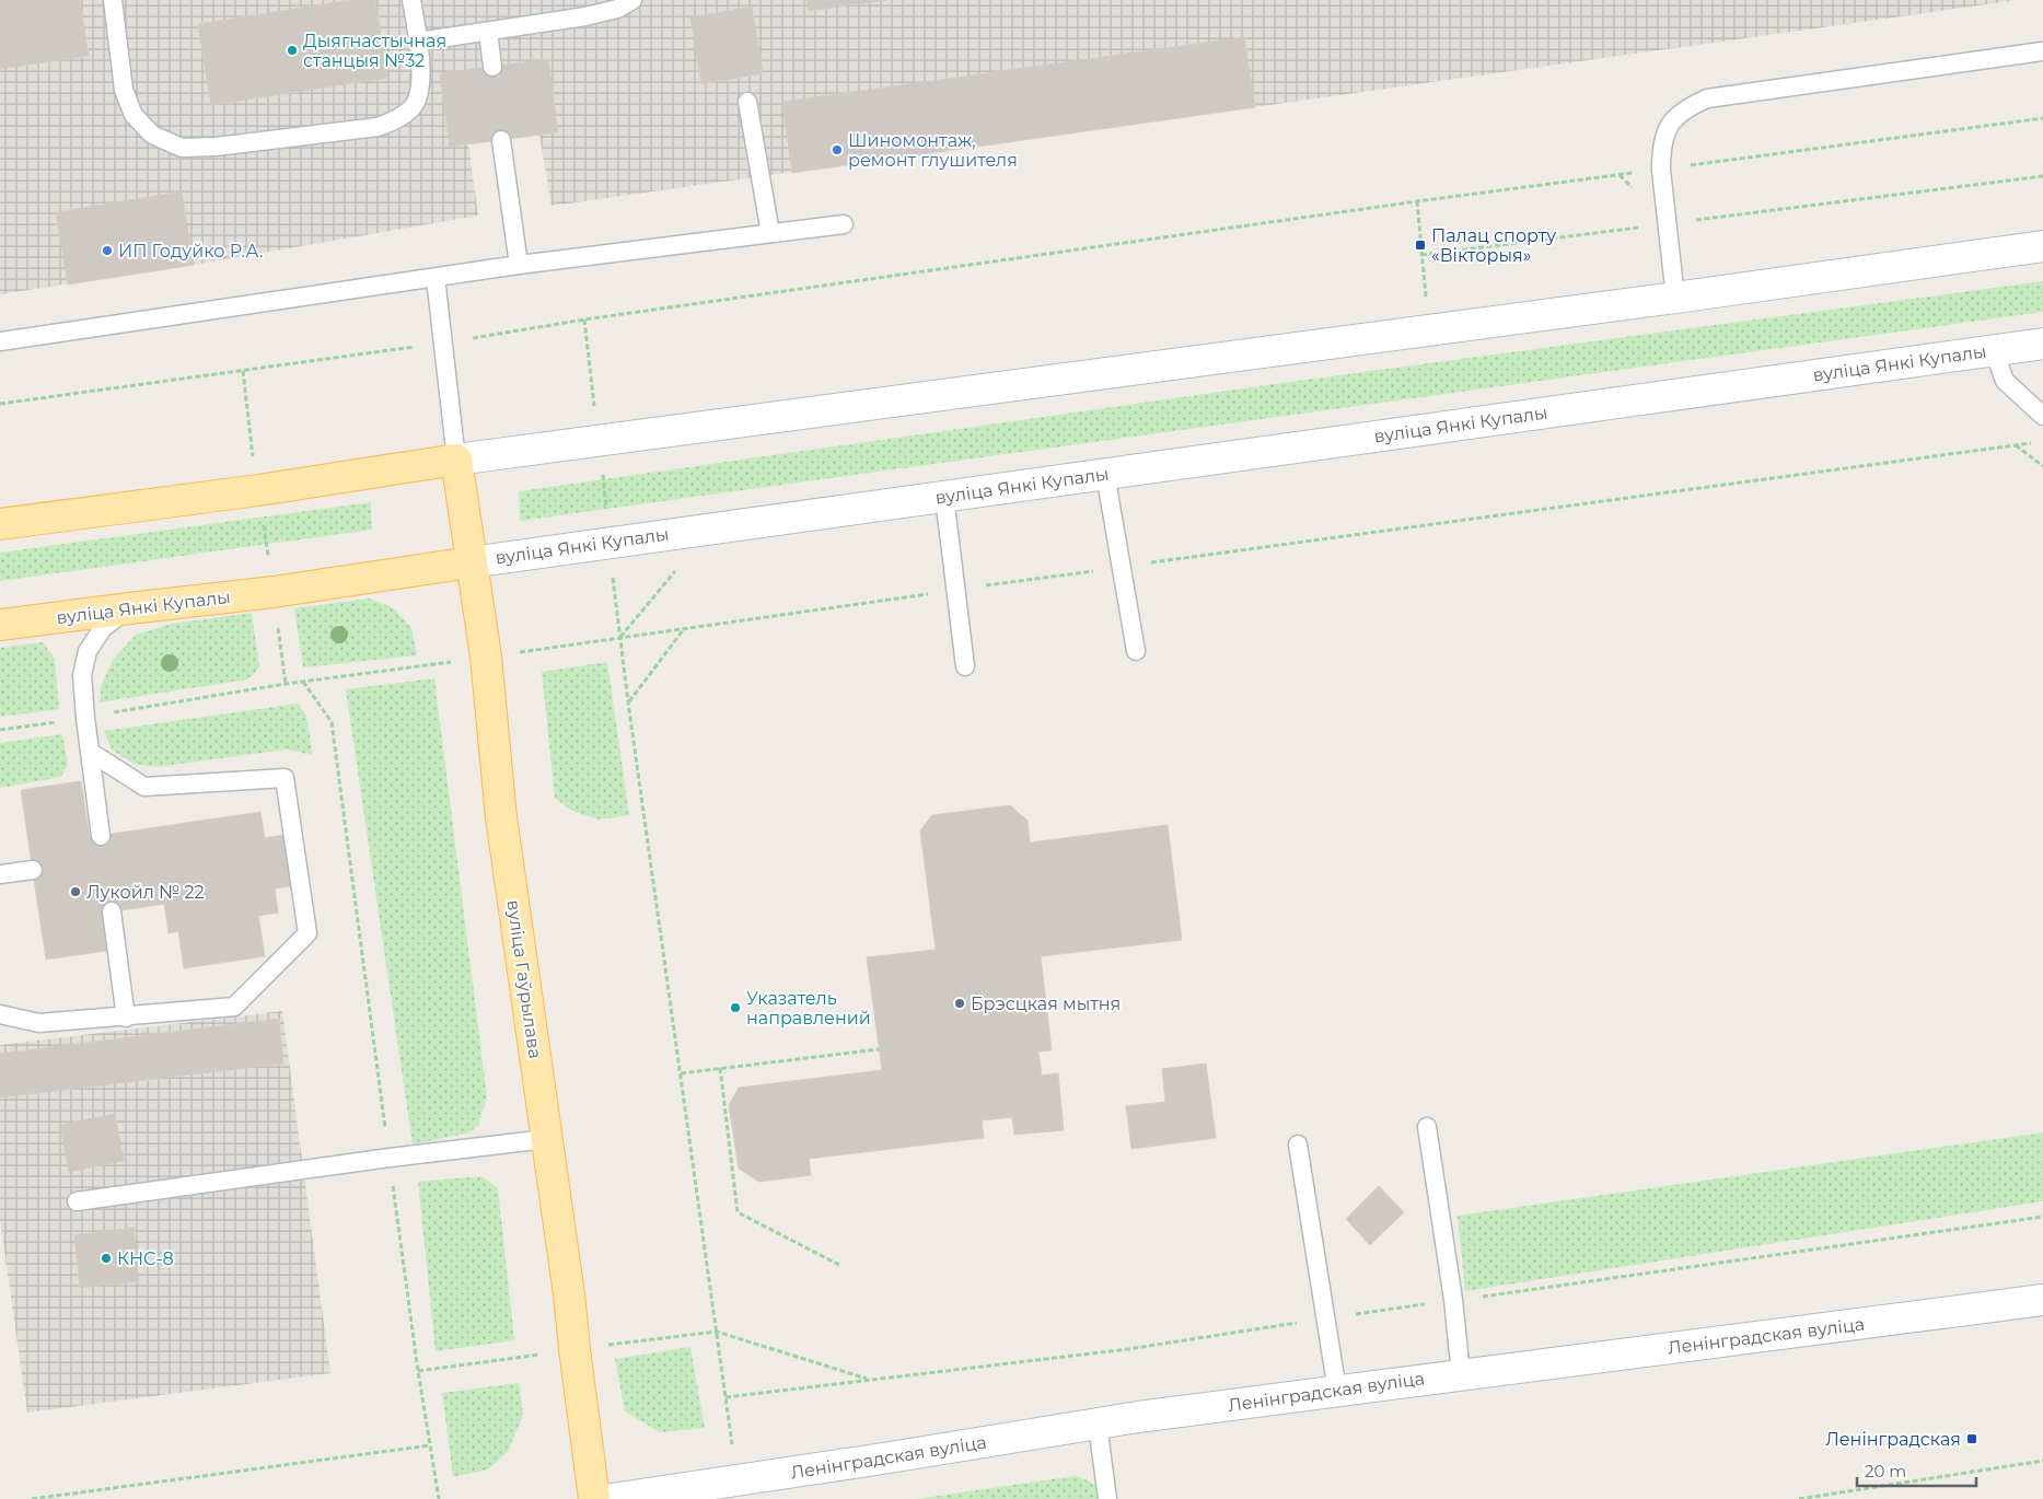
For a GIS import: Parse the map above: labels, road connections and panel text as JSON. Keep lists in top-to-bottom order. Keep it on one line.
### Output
{"streets":{"main road":["вуліца Янкі Купалы","вуліца Гаўрылава","Ленінградская вуліца"]},"crossings":[["вуліца Янкі Купалы","вуліца Гаўрылава"]],"places":{"other":["Дыягнастычная станцыя №32","Шиномонтаж, ремонт глушителя","ИП Годуйко Р.А.","Лукойл № 22","Брэсцкая мытня","Указатель направлений","КНС-8"],"transit":["Палац спорту «Вікторыя»","Ленінградская"]},"scale_bar":"20 m"}
